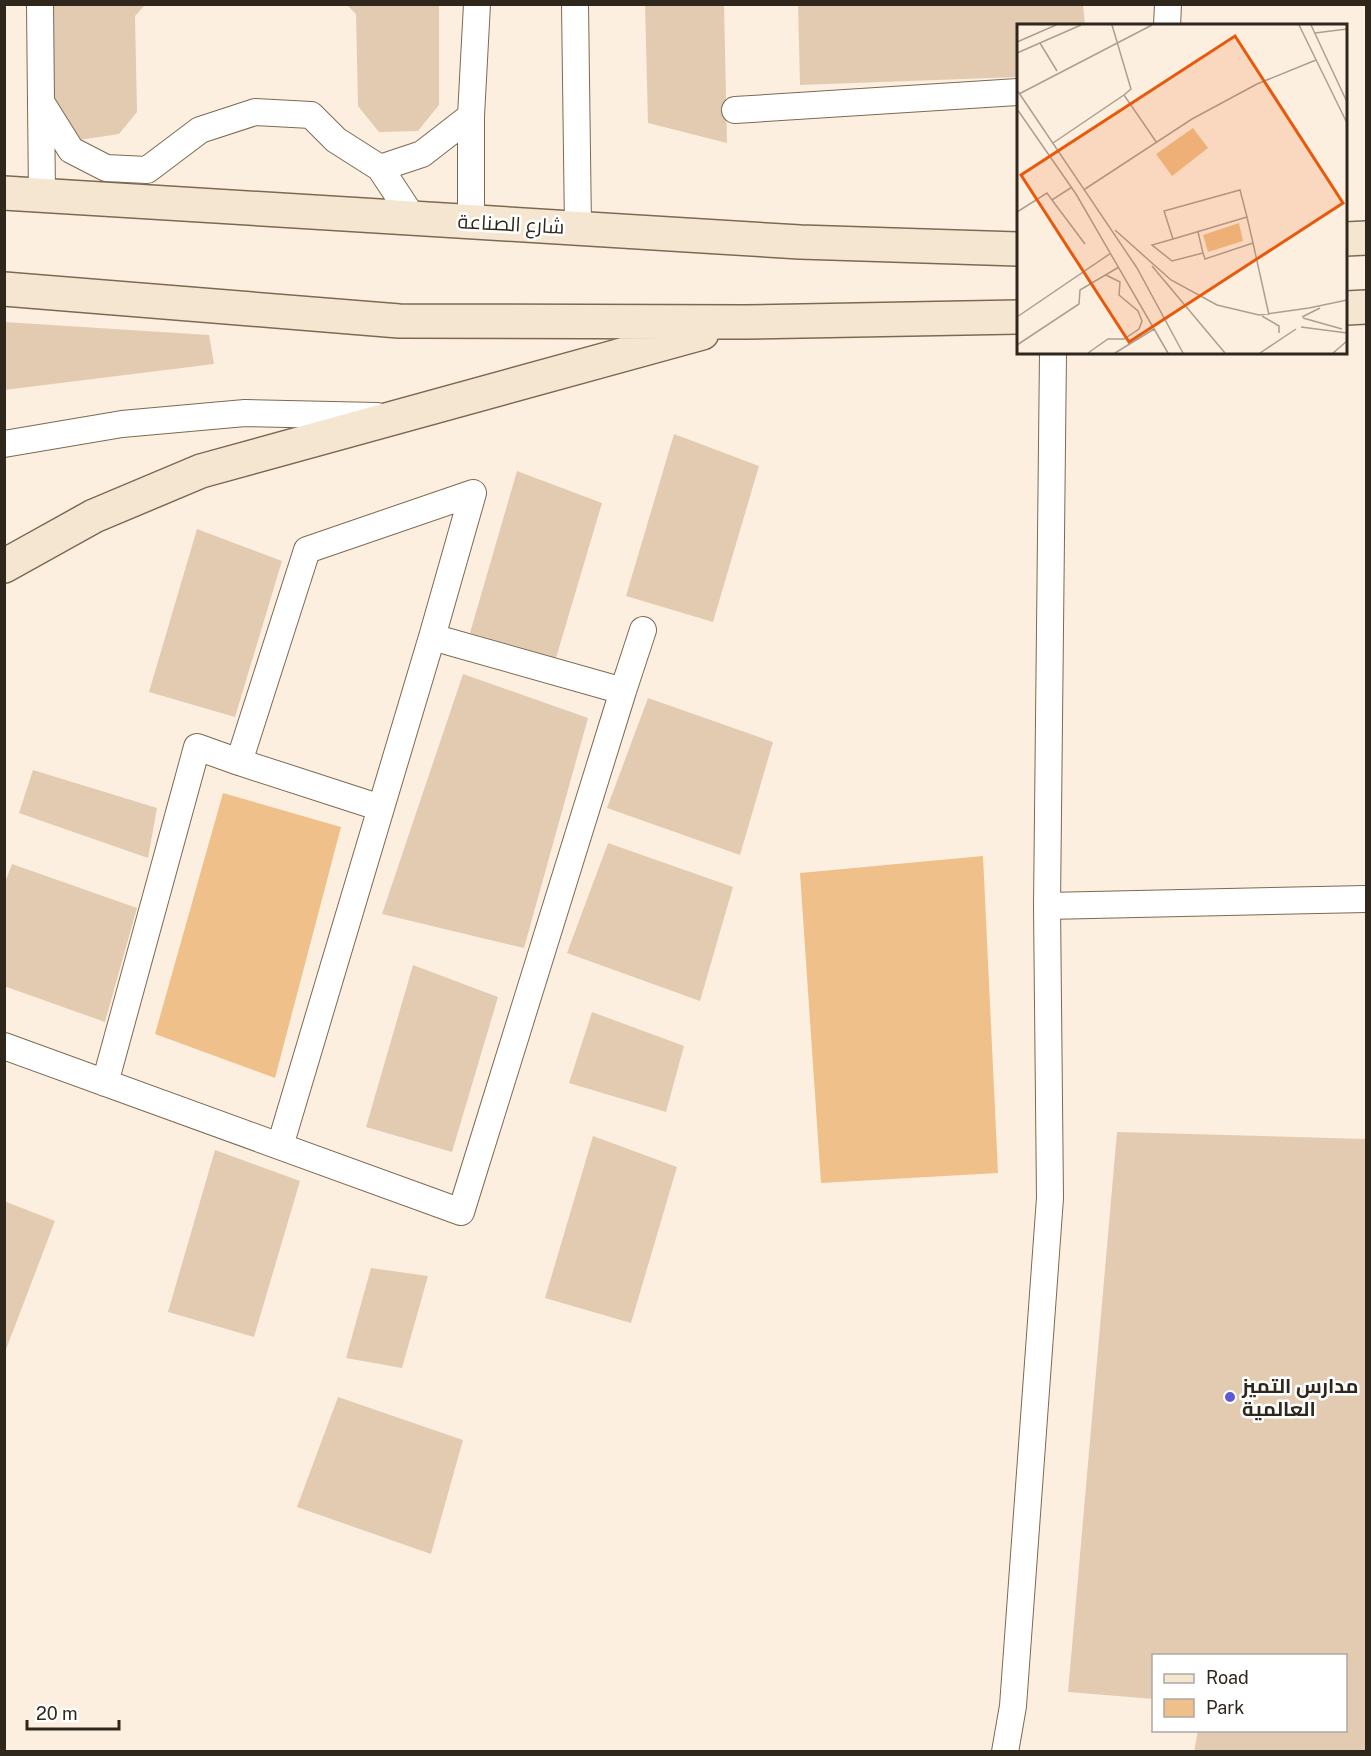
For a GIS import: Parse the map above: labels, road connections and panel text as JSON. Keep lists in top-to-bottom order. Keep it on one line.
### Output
{"streets":{"street":["شارع الصناعة"]},"places":["مدارس التميز العالمية"],"legend":["Road","Park"],"scale_bar":"20 m"}
